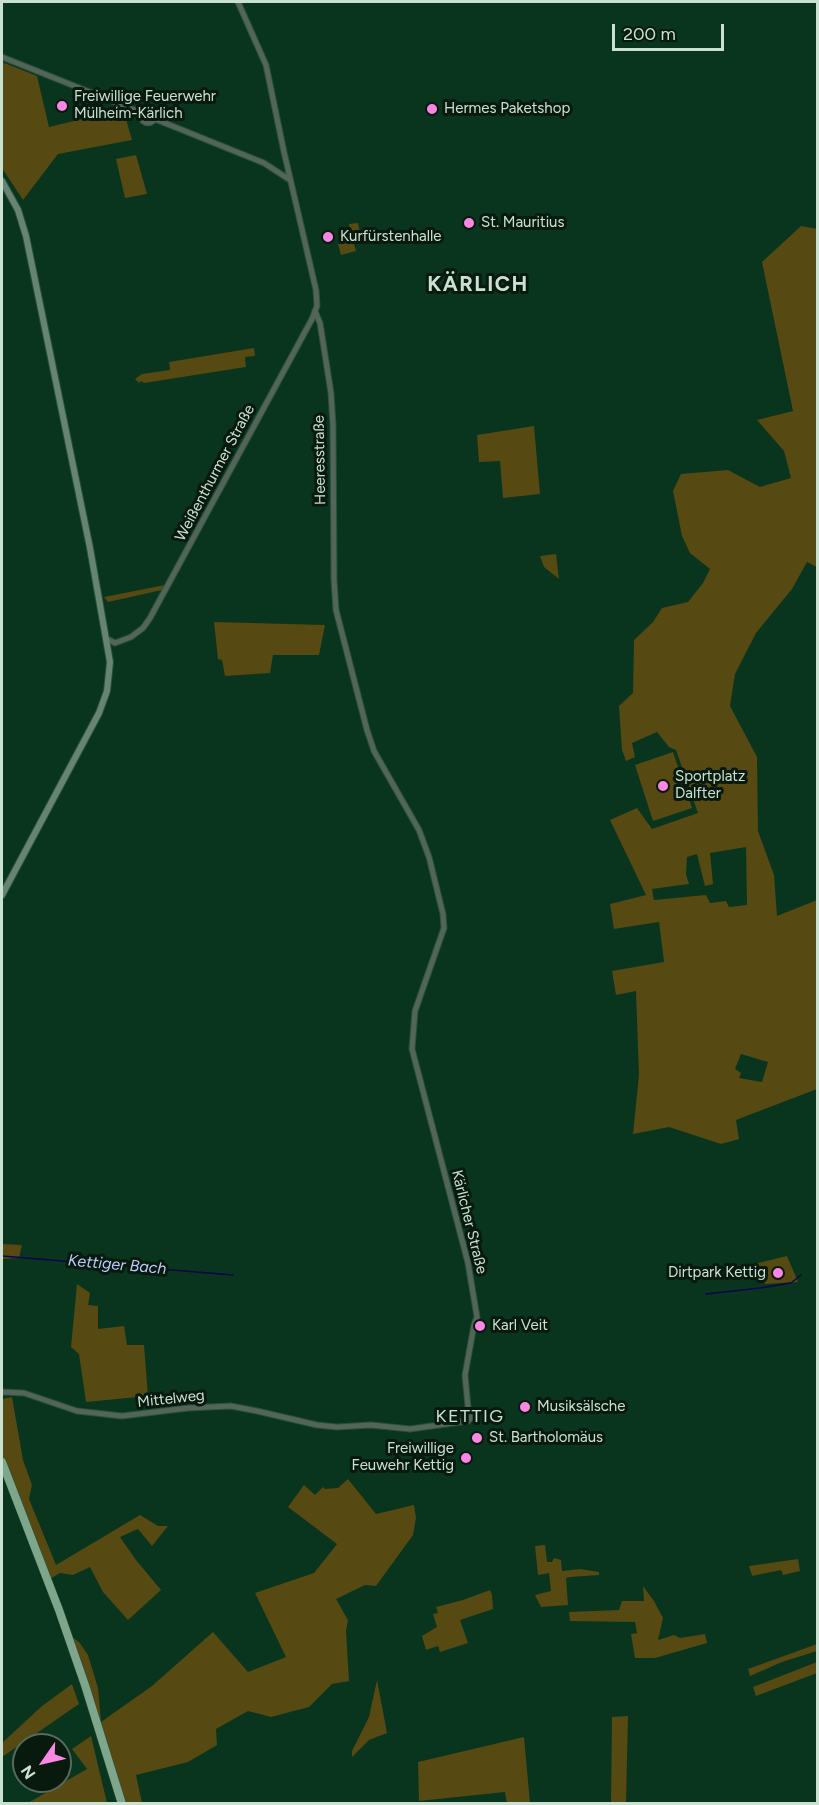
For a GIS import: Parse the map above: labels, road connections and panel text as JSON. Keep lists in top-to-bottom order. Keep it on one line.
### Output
{"streets":{"street":["Heeresstraße","Weißenthurmer Straße","Kärlicher Straße","Mittelweg"]},"crossings":[["Heeresstraße","Weißenthurmer Straße"],["Heeresstraße","Kärlicher Straße"],["Kärlicher Straße","Mittelweg"]],"districts":["KÄRLICH","KETTIG"],"water":["Kettiger Bach"],"places":["Freiwillige Feuerwehr Mülheim-Kärlich","Hermes Paketshop","St. Mauritius","Kurfürstenhalle","Sportplatz Dalfter","Dirtpark Kettig","Karl Veit","Musiksälsche","St. Bartholomäus","Freiwillige Feuwehr Kettig"],"scale_bar":"200 m","north":"bottom left"}
